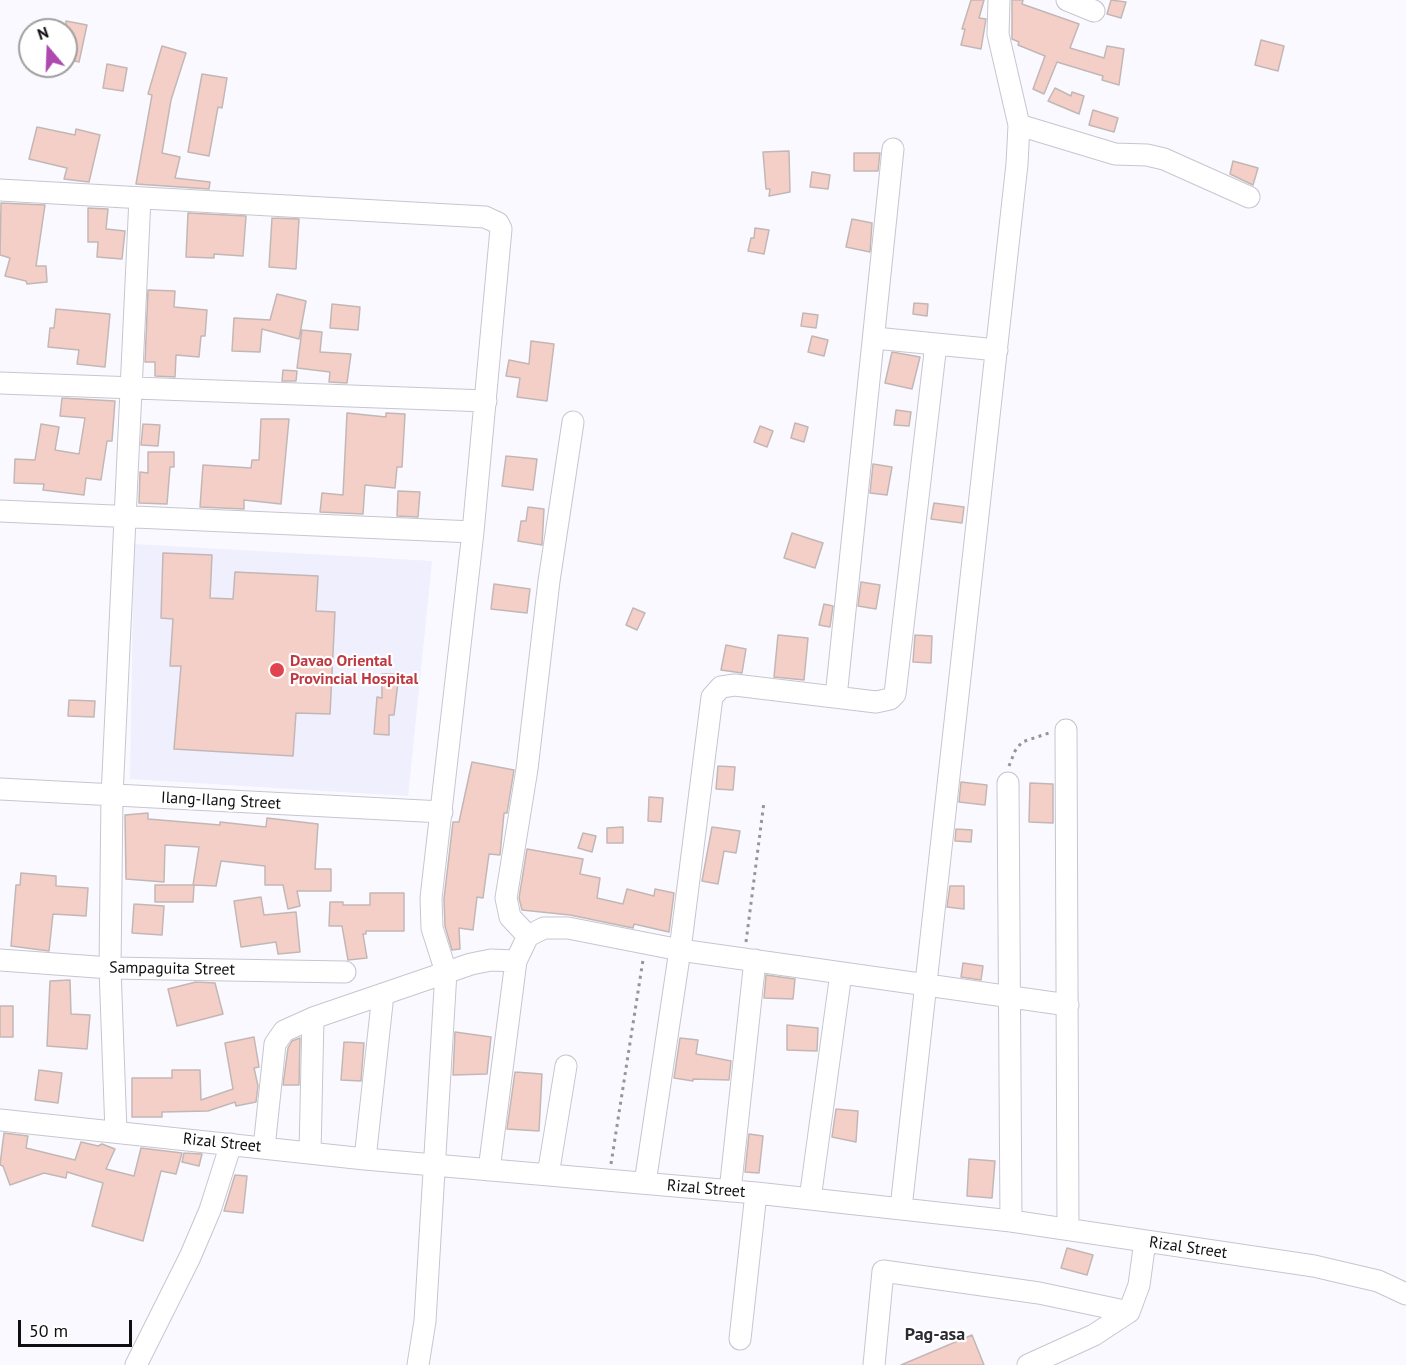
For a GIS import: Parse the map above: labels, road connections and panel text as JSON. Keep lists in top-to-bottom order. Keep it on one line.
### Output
{"streets":{"street":["Ilang-Ilang Street","Sampaguita Street","Rizal Street"]},"districts":["Pag-asa"],"places":["Davao Oriental Provincial Hospital"],"scale_bar":"50 m","north":"top"}
